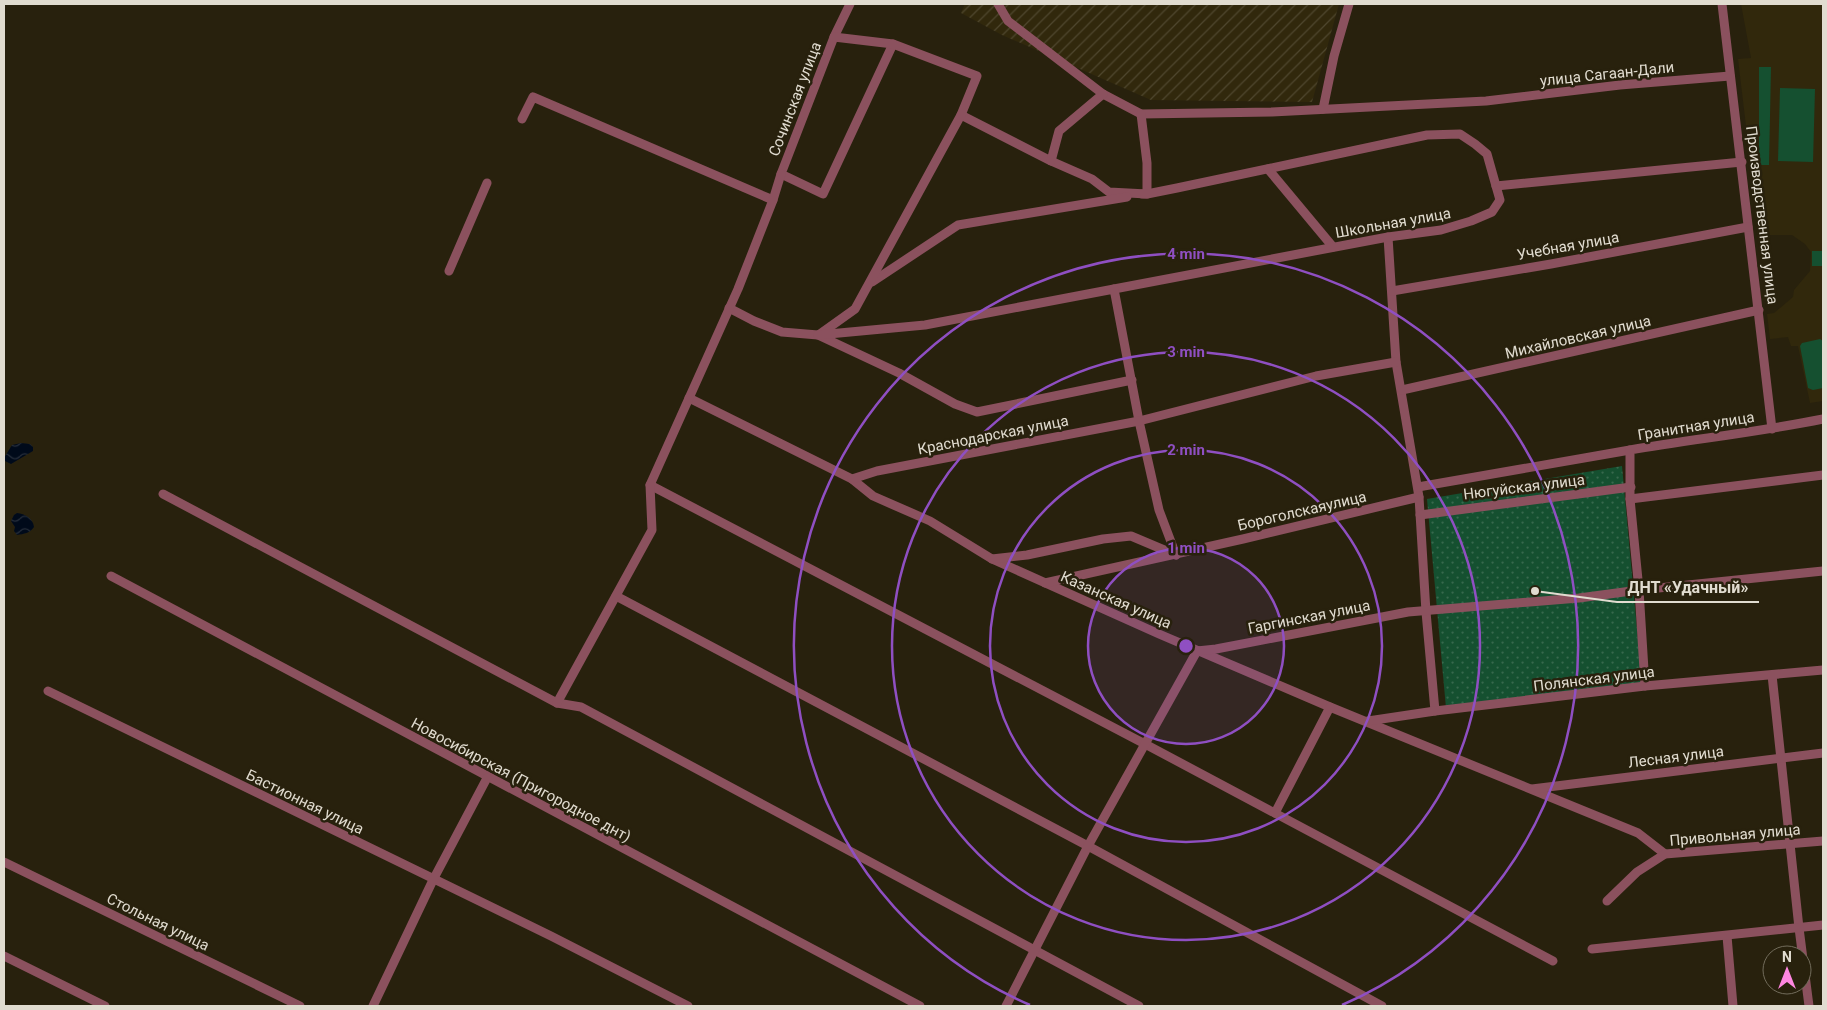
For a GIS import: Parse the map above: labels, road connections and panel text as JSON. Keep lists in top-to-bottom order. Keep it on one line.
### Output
{"streets":{"street":["улица Сагаан-Дали","Сочинская улица","Производственная улица","Школьная улица","Учебная улица","Михайловская улица","Гранитная улица","Краснодарская улица","Нюгуйская улица","Бороголскаяулица","Казанская улица","Гаргинская улица","Полянская улица","Лесная улица","Новосибирская (Пригородное днт)","Бастионная улица","Привольная улица","Стольная улица"]},"crossings":[["улица Сагаан-Дали","Производственная улица"],["Производственная улица","Учебная улица"],["Производственная улица","Михайловская улица"],["Производственная улица","Гранитная улица"],["Гранитная улица","Нюгуйская улица"],["Гранитная улица","Гаргинская улица"],["Гранитная улица","Полянская улица"],["Краснодарская улица","Казанская улица"],["Бороголскаяулица","Казанская улица"],["Казанская улица","Гаргинская улица"],["Казанская улица","Полянская улица"],["Казанская улица","Лесная улица"],["Казанская улица","Привольная улица"]],"places":["ДНТ «Удачный»"],"north":"top","rings":["4 min","3 min","2 min","1 min"]}
